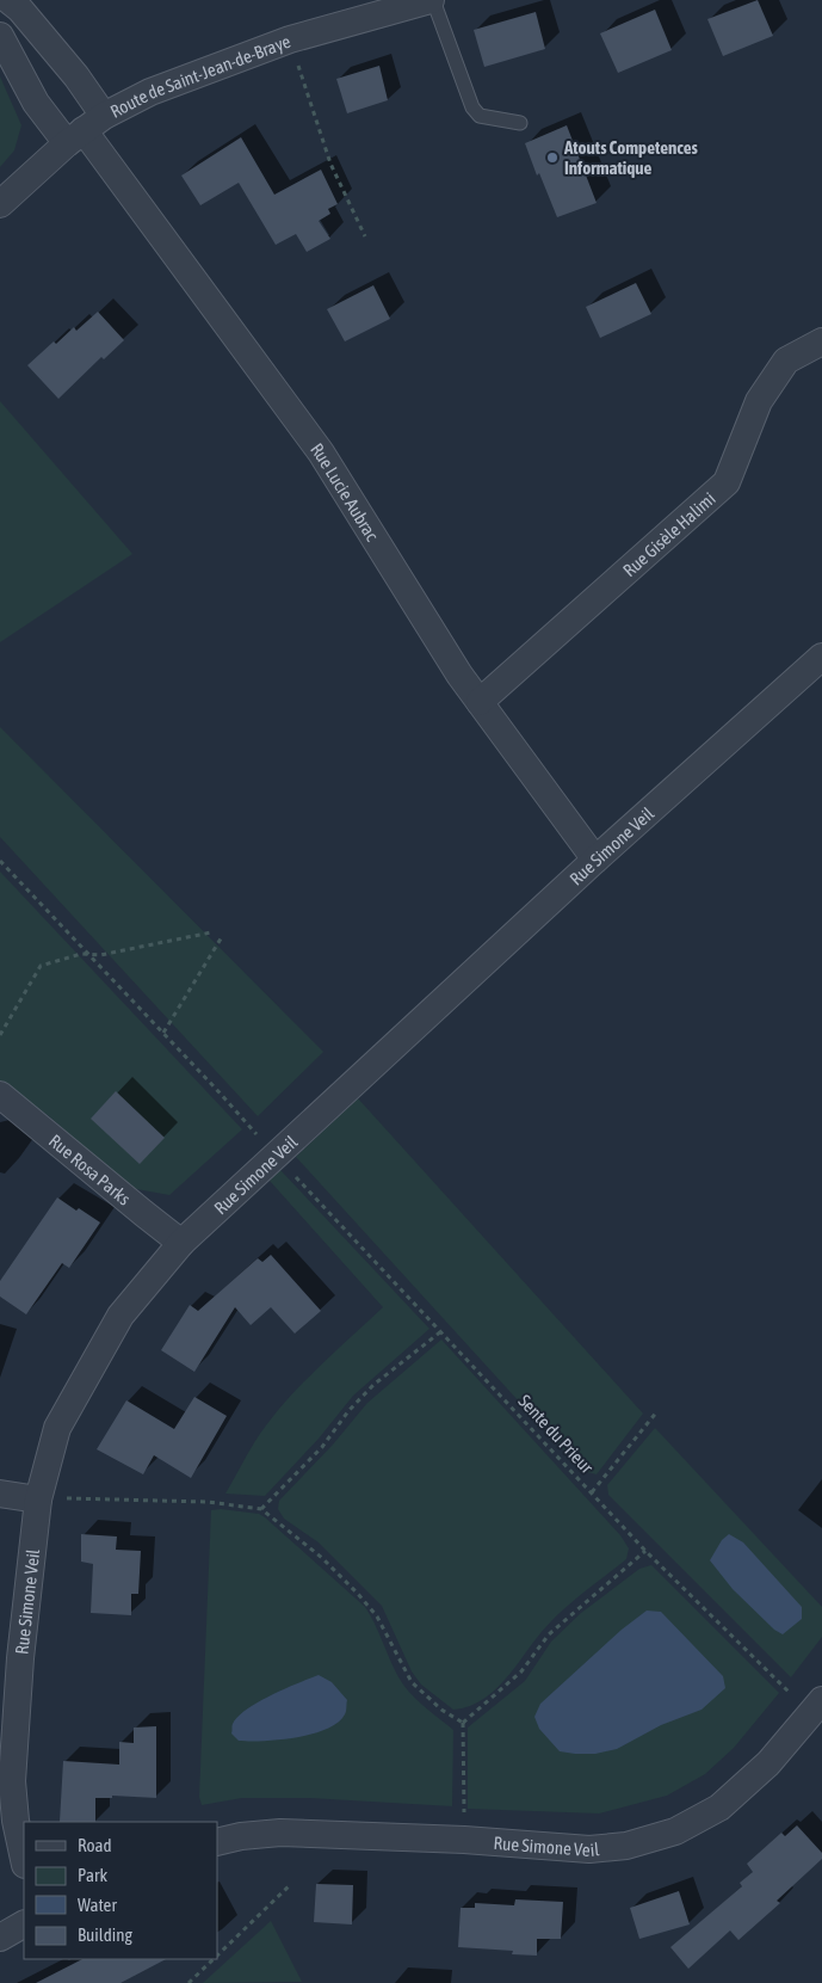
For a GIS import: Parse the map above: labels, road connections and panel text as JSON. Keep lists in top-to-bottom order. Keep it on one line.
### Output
{"streets":{"street":["Route de Saint-Jean-de-Braye","Rue Lucie Aubrac","Rue Gisèle Halimi","Rue Simone Veil","Rue Rosa Parks"],"path":["Sente du Prieur"]},"crossings":[["Route de Saint-Jean-de-Braye","Rue Lucie Aubrac"],["Rue Lucie Aubrac","Rue Gisèle Halimi"],["Rue Lucie Aubrac","Rue Simone Veil"],["Rue Simone Veil","Rue Rosa Parks"],["Rue Simone Veil","Sente du Prieur"]],"places":["Atouts Competences Informatique"],"legend":["Road","Park","Water","Building"]}
